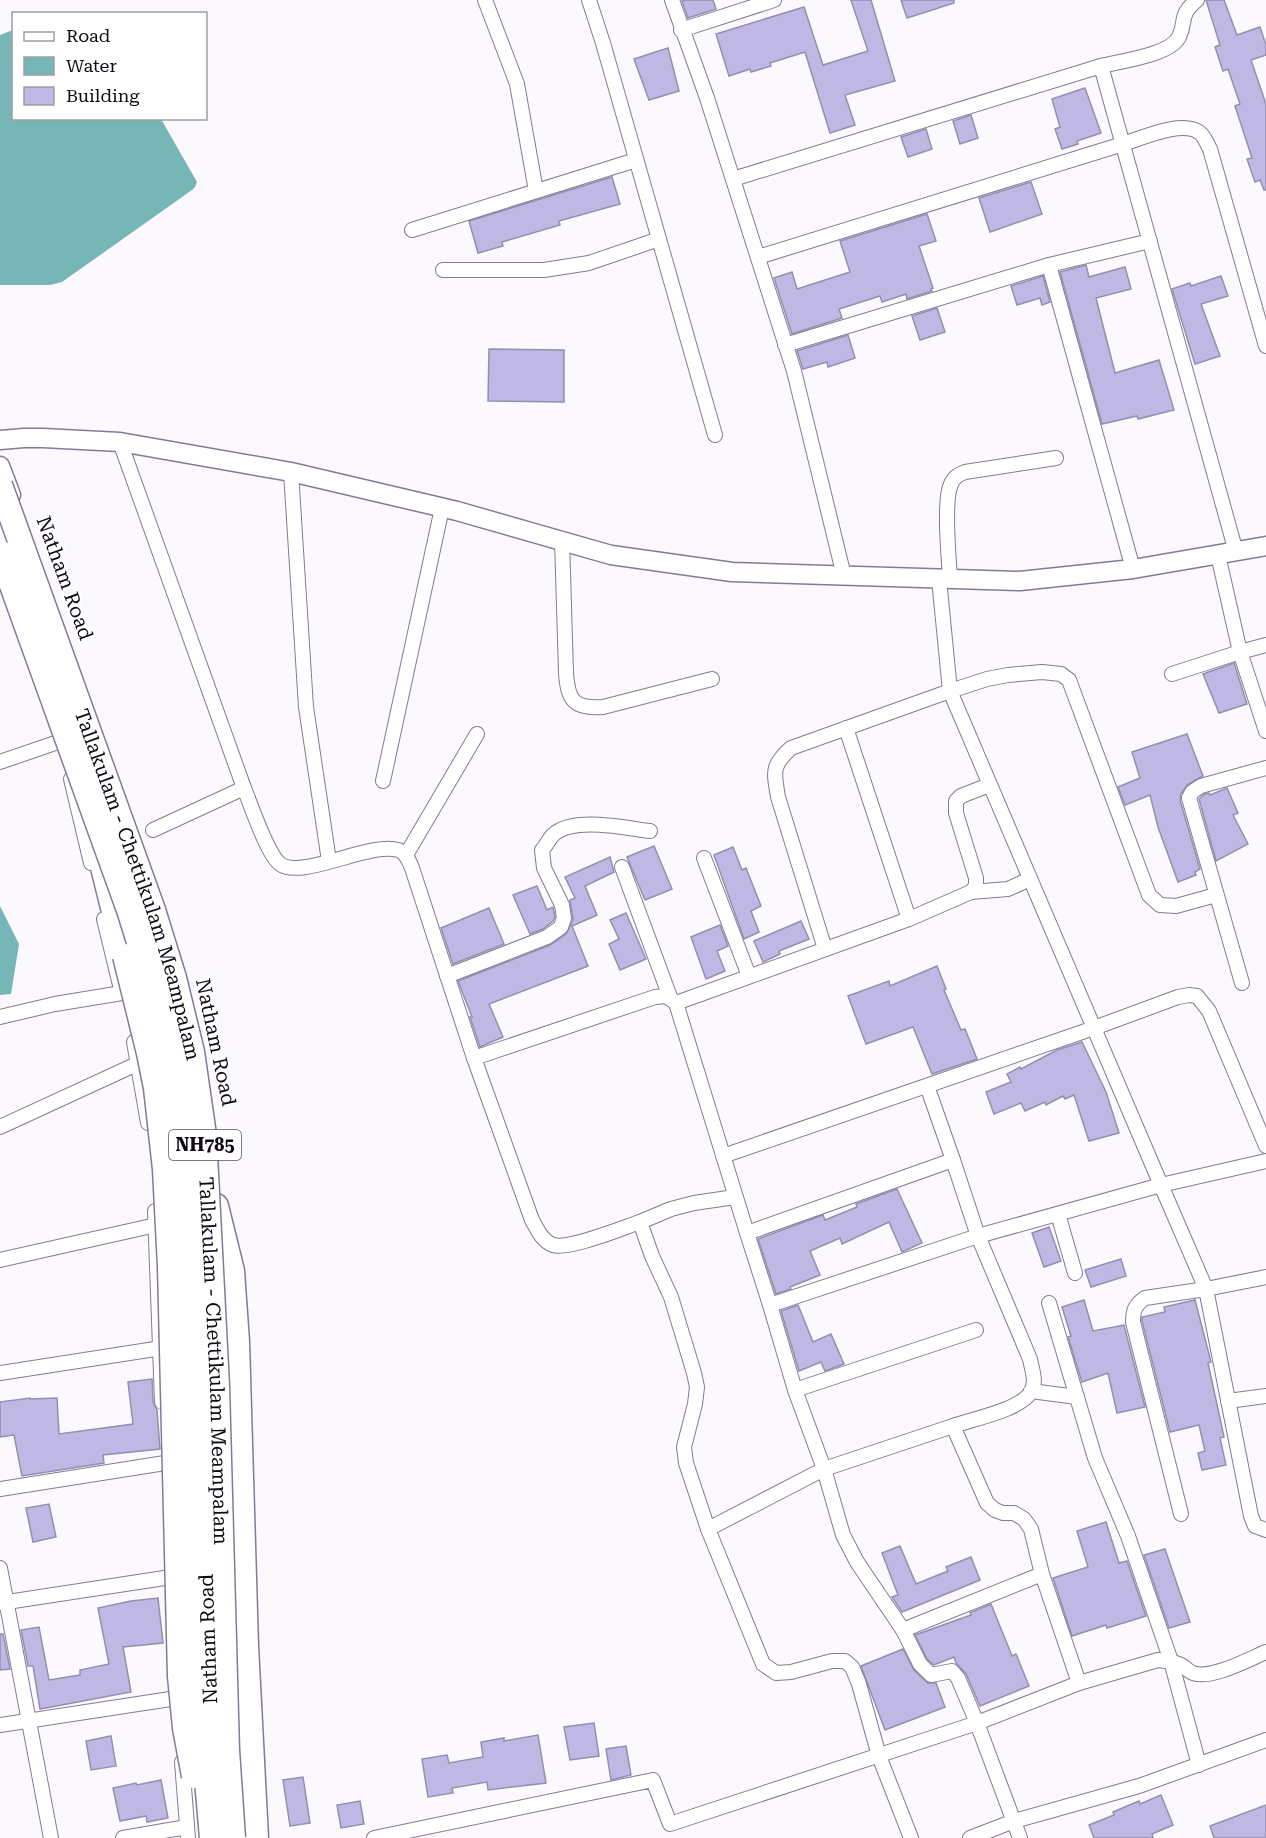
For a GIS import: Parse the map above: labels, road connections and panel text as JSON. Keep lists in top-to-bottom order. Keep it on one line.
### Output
{"streets":{"highway":["Tallakulam - Chettikulam Meampalam","NH785"],"main road":["Natham Road"]},"crossings":[["Natham Road","Tallakulam - Chettikulam Meampalam"]],"legend":["Road","Water","Building"]}
